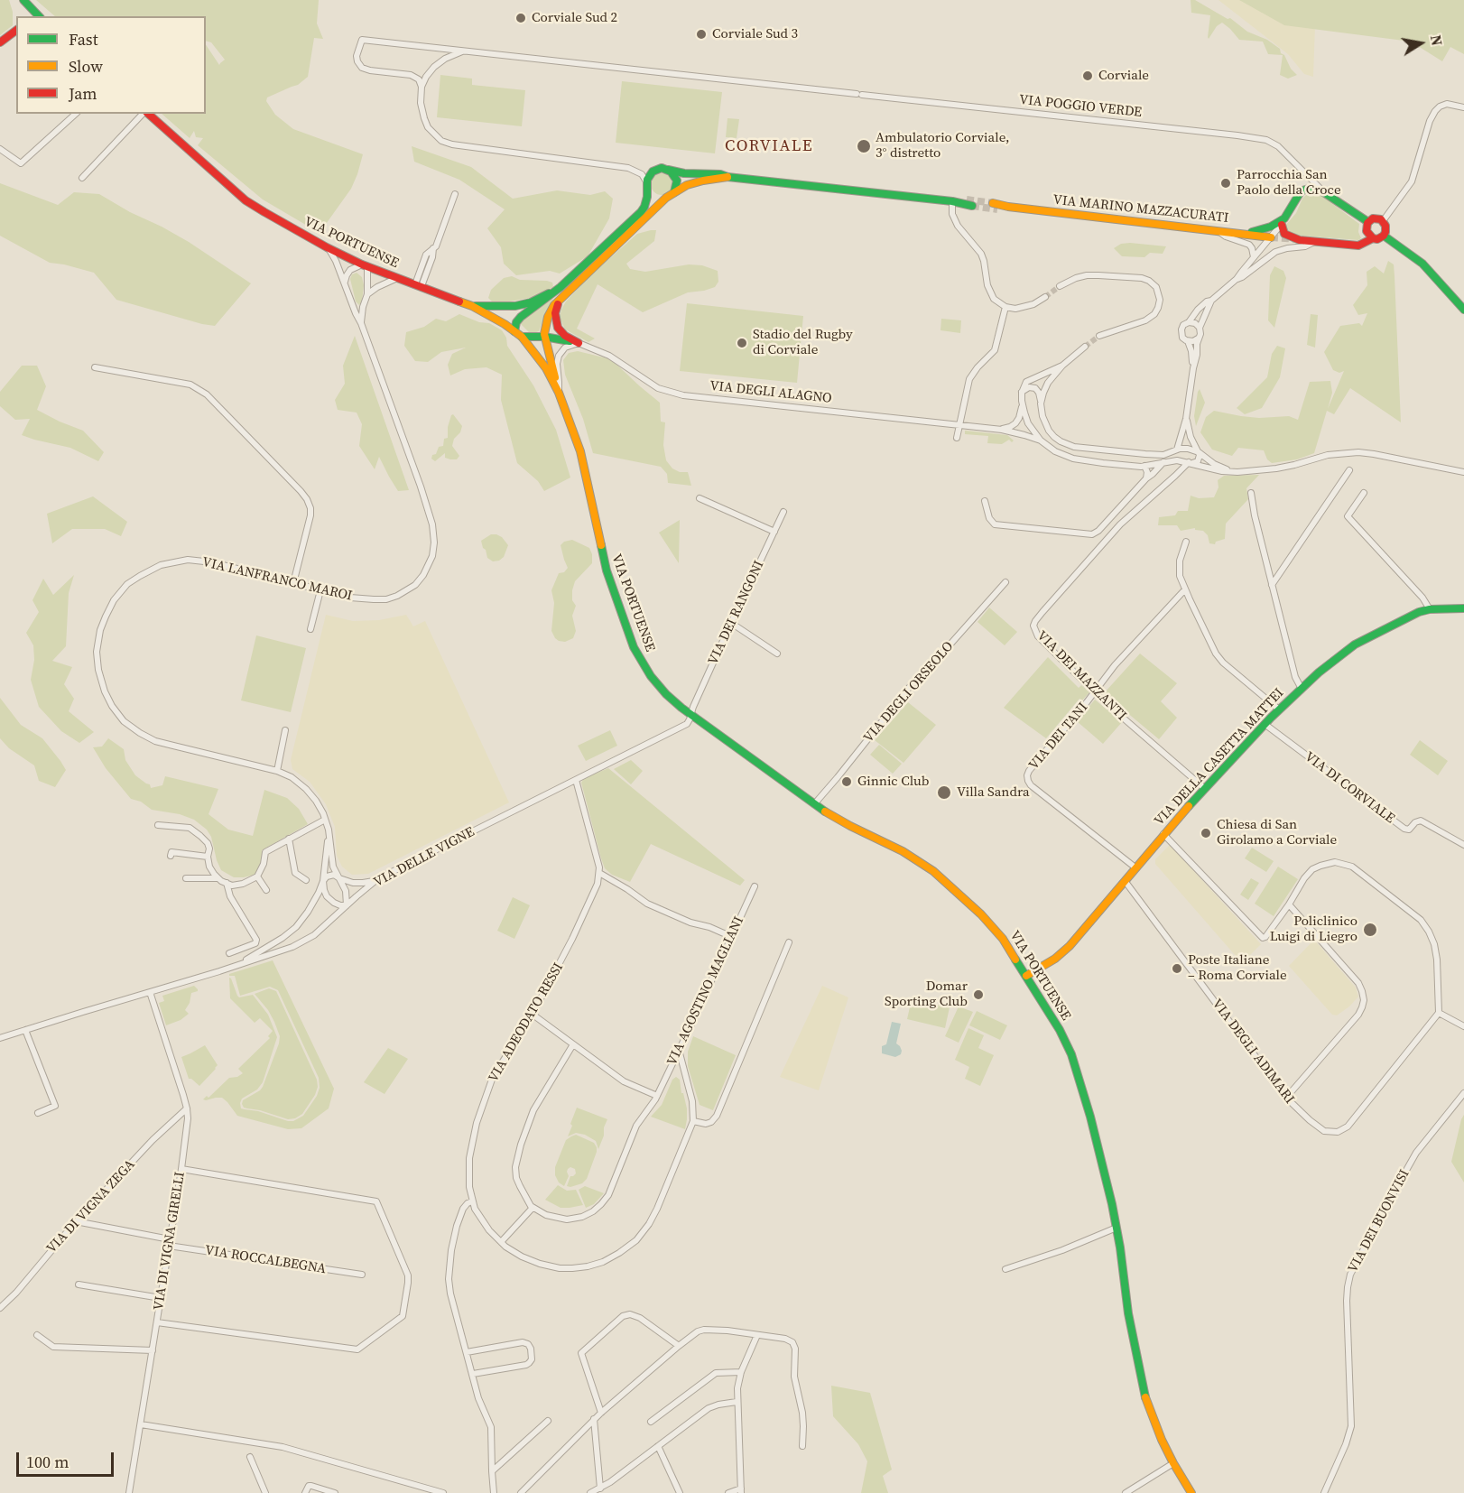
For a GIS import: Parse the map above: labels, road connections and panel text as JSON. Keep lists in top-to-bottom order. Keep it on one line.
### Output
{"streets":{"main road":["VIA MARINO MAZZACURATI","VIA PORTUENSE","VIA DEGLI ALAGNO","VIA DELLA CASETTA MATTEI"],"street":["VIA POGGIO VERDE","VIA LANFRANCO MAROI","VIA DEI RANGONI","VIA DEI MAZZANTI","VIA DEGLI ORSEOLO","VIA DEI TANI","VIA DI CORVIALE","VIA DELLE VIGNE","VIA AGOSTINO MAGLIANI","VIA ADEODATO RESSI","VIA DEGLI ADIMARI","VIA DI VIGNA ZEGA","VIA DEI BUONVISI","VIA DI VIGNA GIRELLI","VIA ROCCALBEGNA"]},"crossings":[["VIA PORTUENSE","VIA DEGLI ALAGNO"],["VIA PORTUENSE","VIA LANFRANCO MAROI"],["VIA PORTUENSE","VIA DEI RANGONI"],["VIA PORTUENSE","VIA DEGLI ORSEOLO"],["VIA PORTUENSE","VIA DELLA CASETTA MATTEI"],["VIA PORTUENSE","VIA DELLE VIGNE"],["VIA LANFRANCO MAROI","VIA DELLE VIGNE"],["VIA DEI RANGONI","VIA DELLE VIGNE"],["VIA DEI MAZZANTI","VIA DEI TANI"],["VIA DEI MAZZANTI","VIA DELLA CASETTA MATTEI"],["VIA DEI TANI","VIA DELLA CASETTA MATTEI"],["VIA DELLA CASETTA MATTEI","VIA DI CORVIALE"],["VIA DELLA CASETTA MATTEI","VIA DEGLI ADIMARI"],["VIA DELLE VIGNE","VIA DI VIGNA GIRELLI"],["VIA DI VIGNA ZEGA","VIA DI VIGNA GIRELLI"],["VIA DI VIGNA GIRELLI","VIA ROCCALBEGNA"]],"districts":["CORVIALE"],"places":["Corviale Sud 2","Corviale Sud 3","Corviale","Ambulatorio Corviale, 3° distretto","Parrocchia San Paolo della Croce","Stadio del Rugby di Corviale","Ginnic Club","Villa Sandra","Chiesa di San Girolamo a Corviale","Policlinico Luigi di Liegro","Poste Italiane – Roma Corviale","Domar Sporting Club"],"legend":["Fast","Slow","Jam"],"scale_bar":"100 m","north":"right"}
